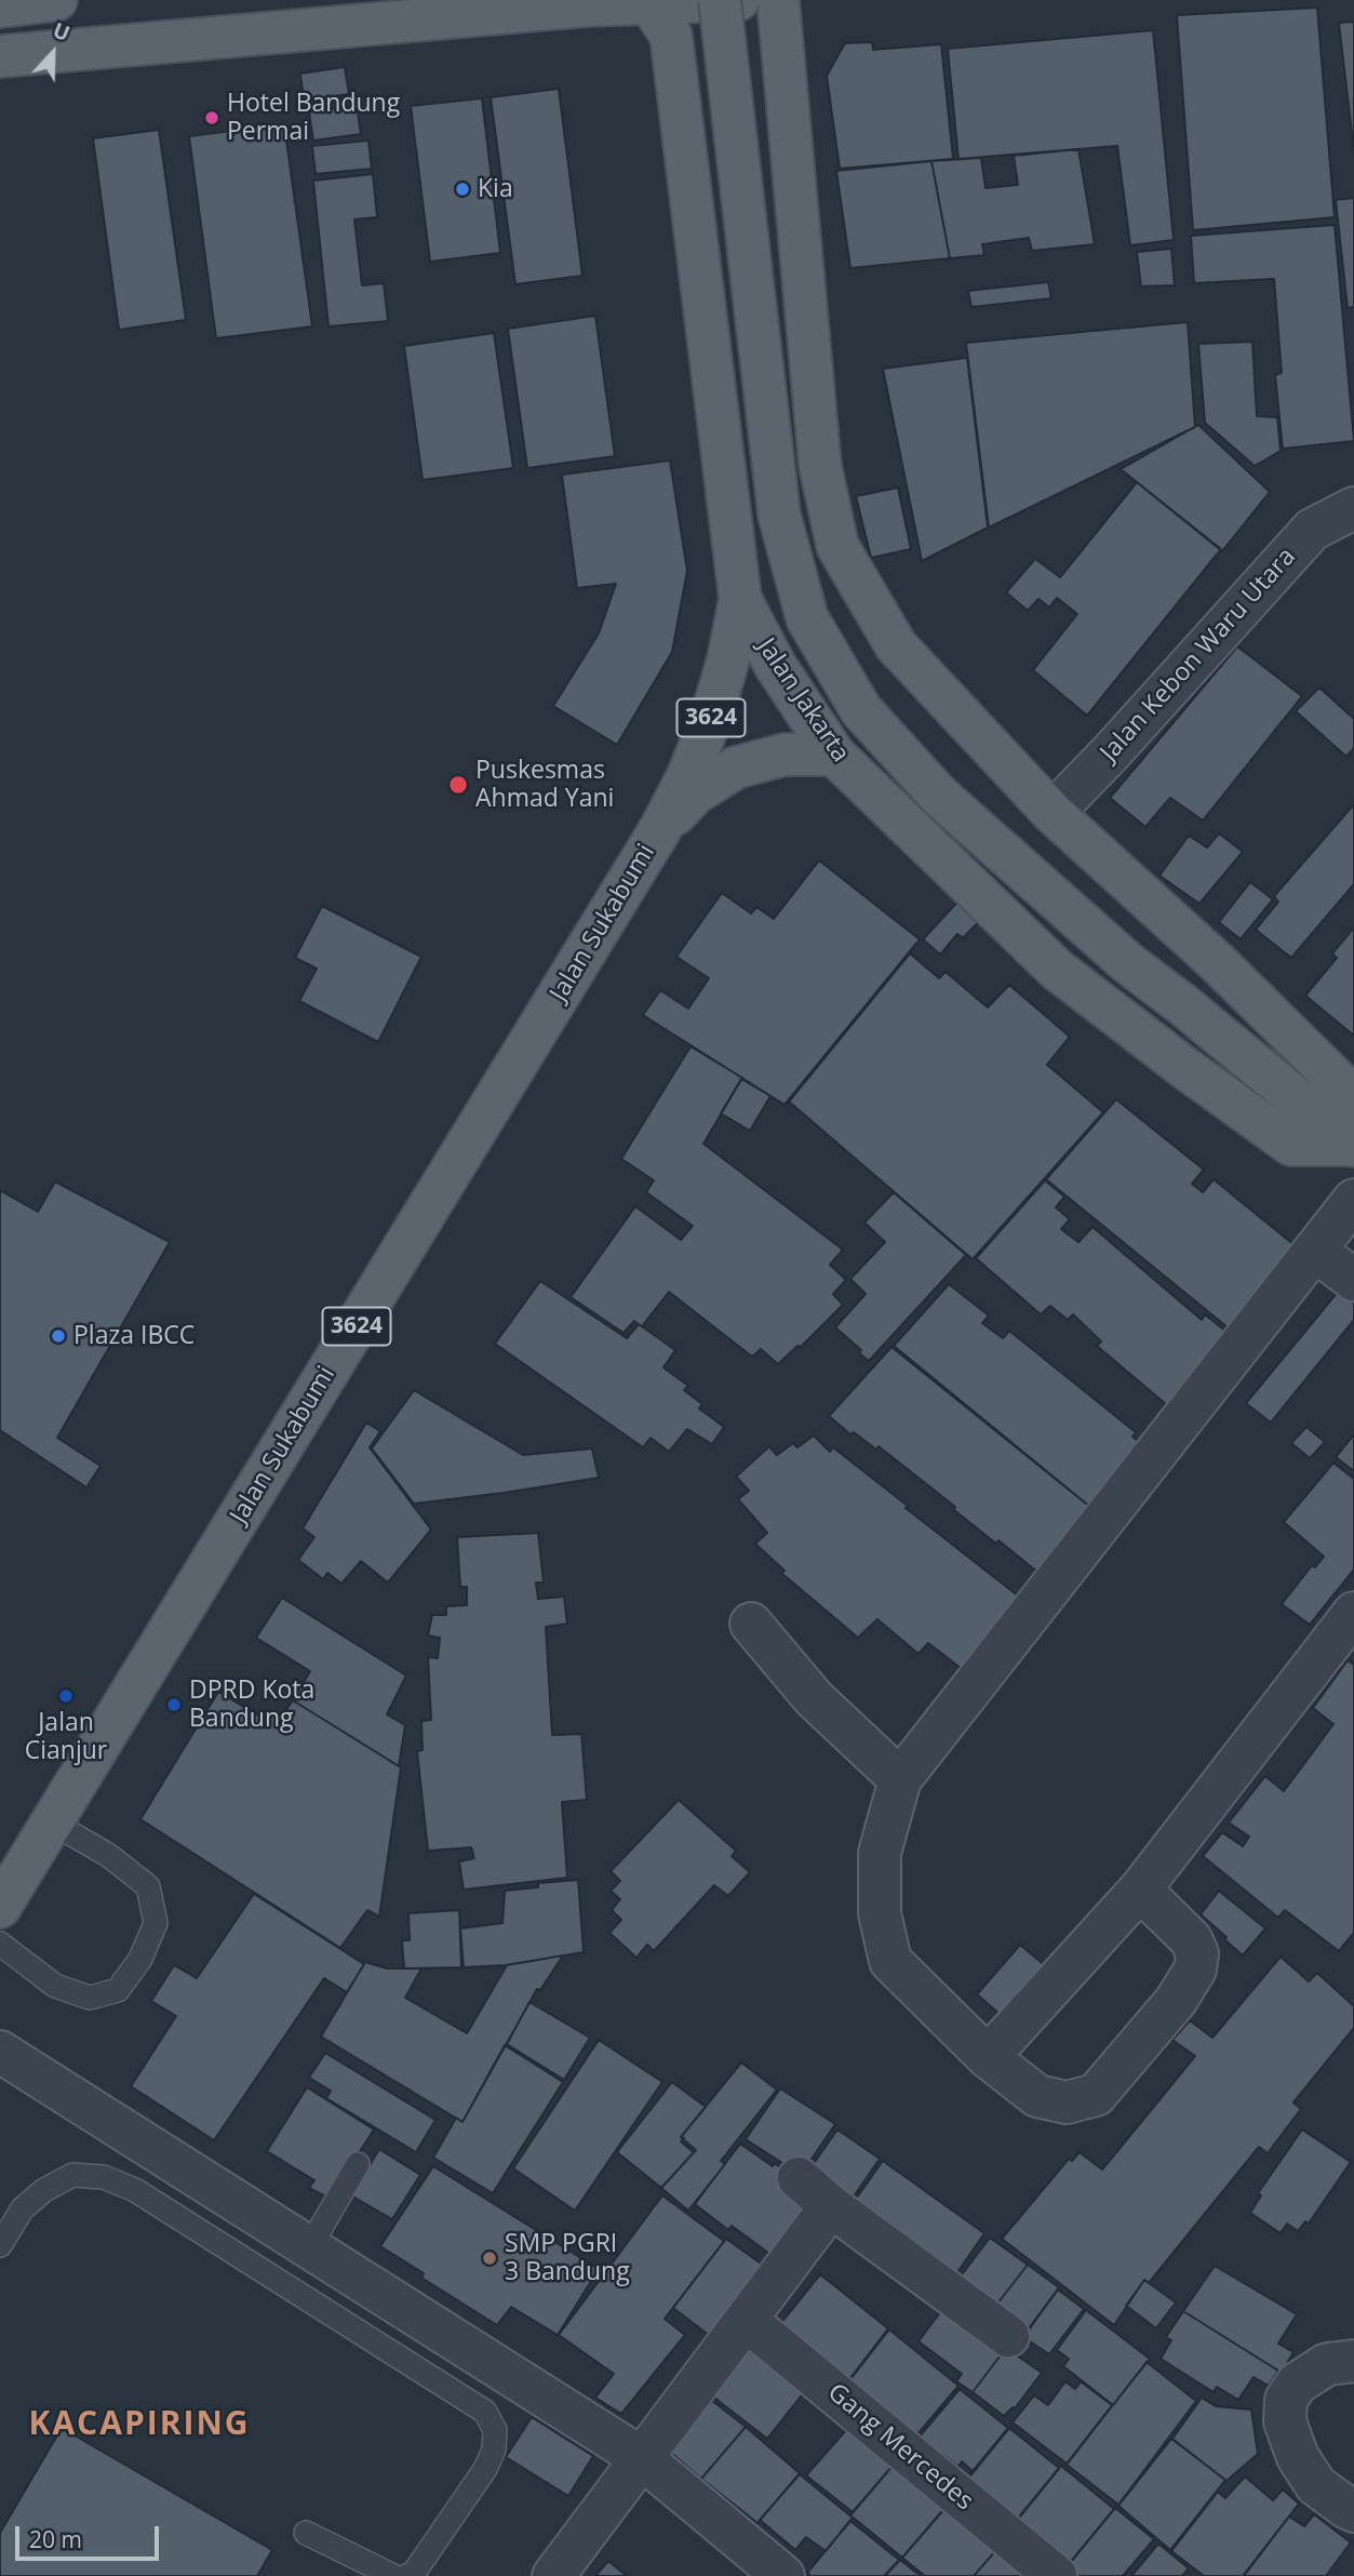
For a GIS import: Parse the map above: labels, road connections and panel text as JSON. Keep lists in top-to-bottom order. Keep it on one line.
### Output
{"streets":{"main road":["Jalan Jakarta","3624","Jalan Sukabumi"],"street":["Jalan Kebon Waru Utara","Gang Mercedes"]},"crossings":[["Jalan Jakarta","Jalan Sukabumi"]],"districts":["KACAPIRING"],"places":["Hotel Bandung Permai","Kia","Puskesmas Ahmad Yani","Plaza IBCC","Jalan Cianjur","DPRD Kota Bandung","SMP PGRI 3 Bandung"],"scale_bar":"20 m","north":"top"}
